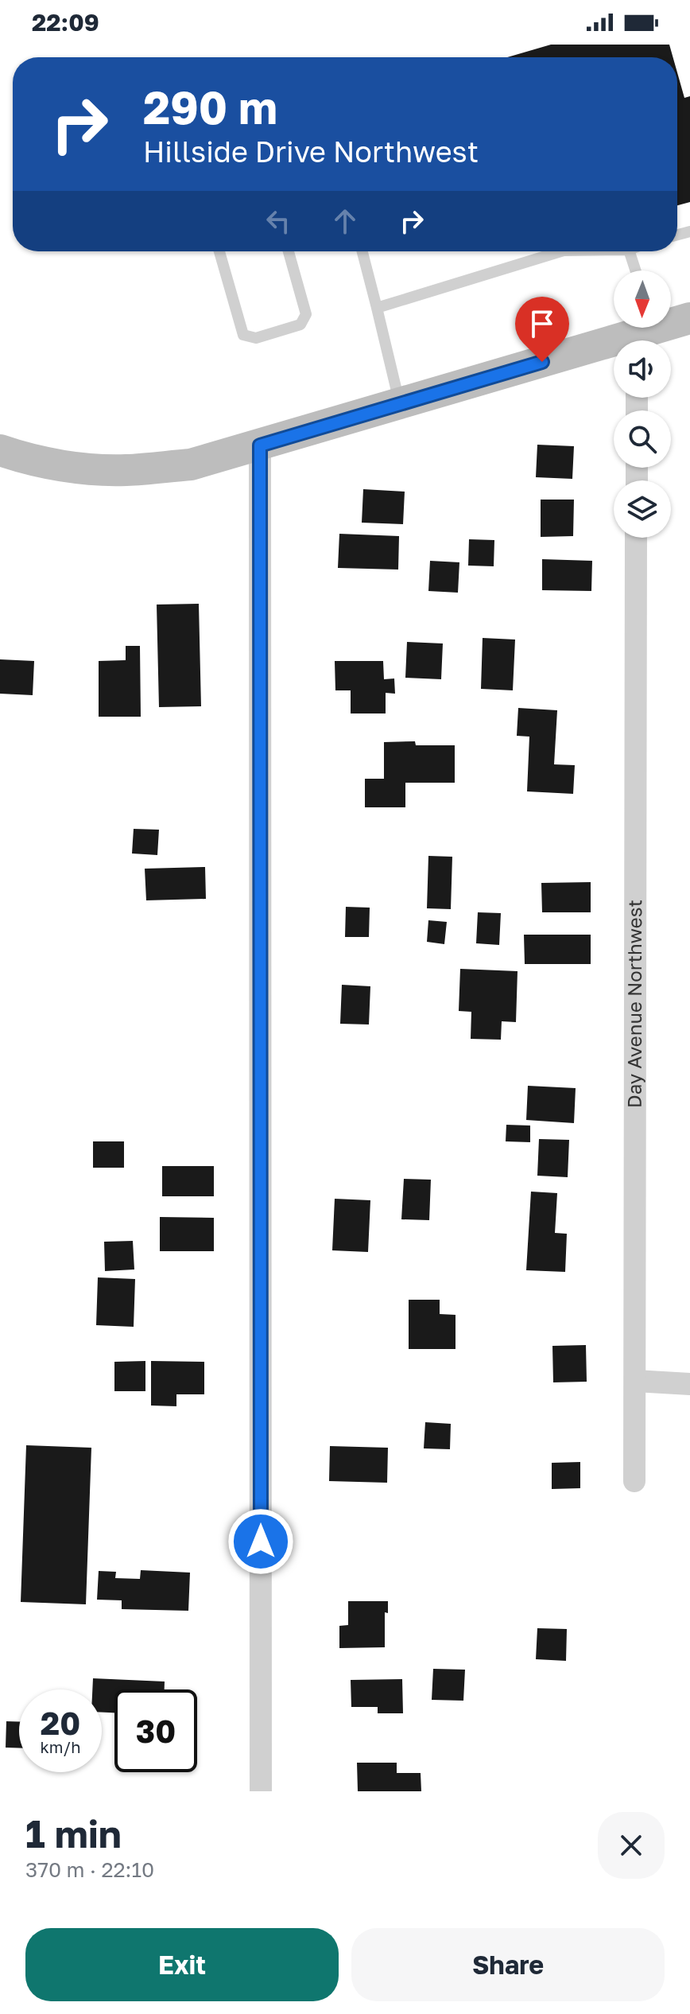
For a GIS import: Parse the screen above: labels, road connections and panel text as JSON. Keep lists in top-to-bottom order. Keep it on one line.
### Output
{"streets":{"street":["Day Avenue Northwest"]},"north":"bottom","page":{"status":"22:09","turn":["290 m","Hillside Drive Northwest"],"speed":"20 km/h","limit":"30","heading":["1 min","370 m · 22:10"],"buttons":["Exit","Share"]}}
